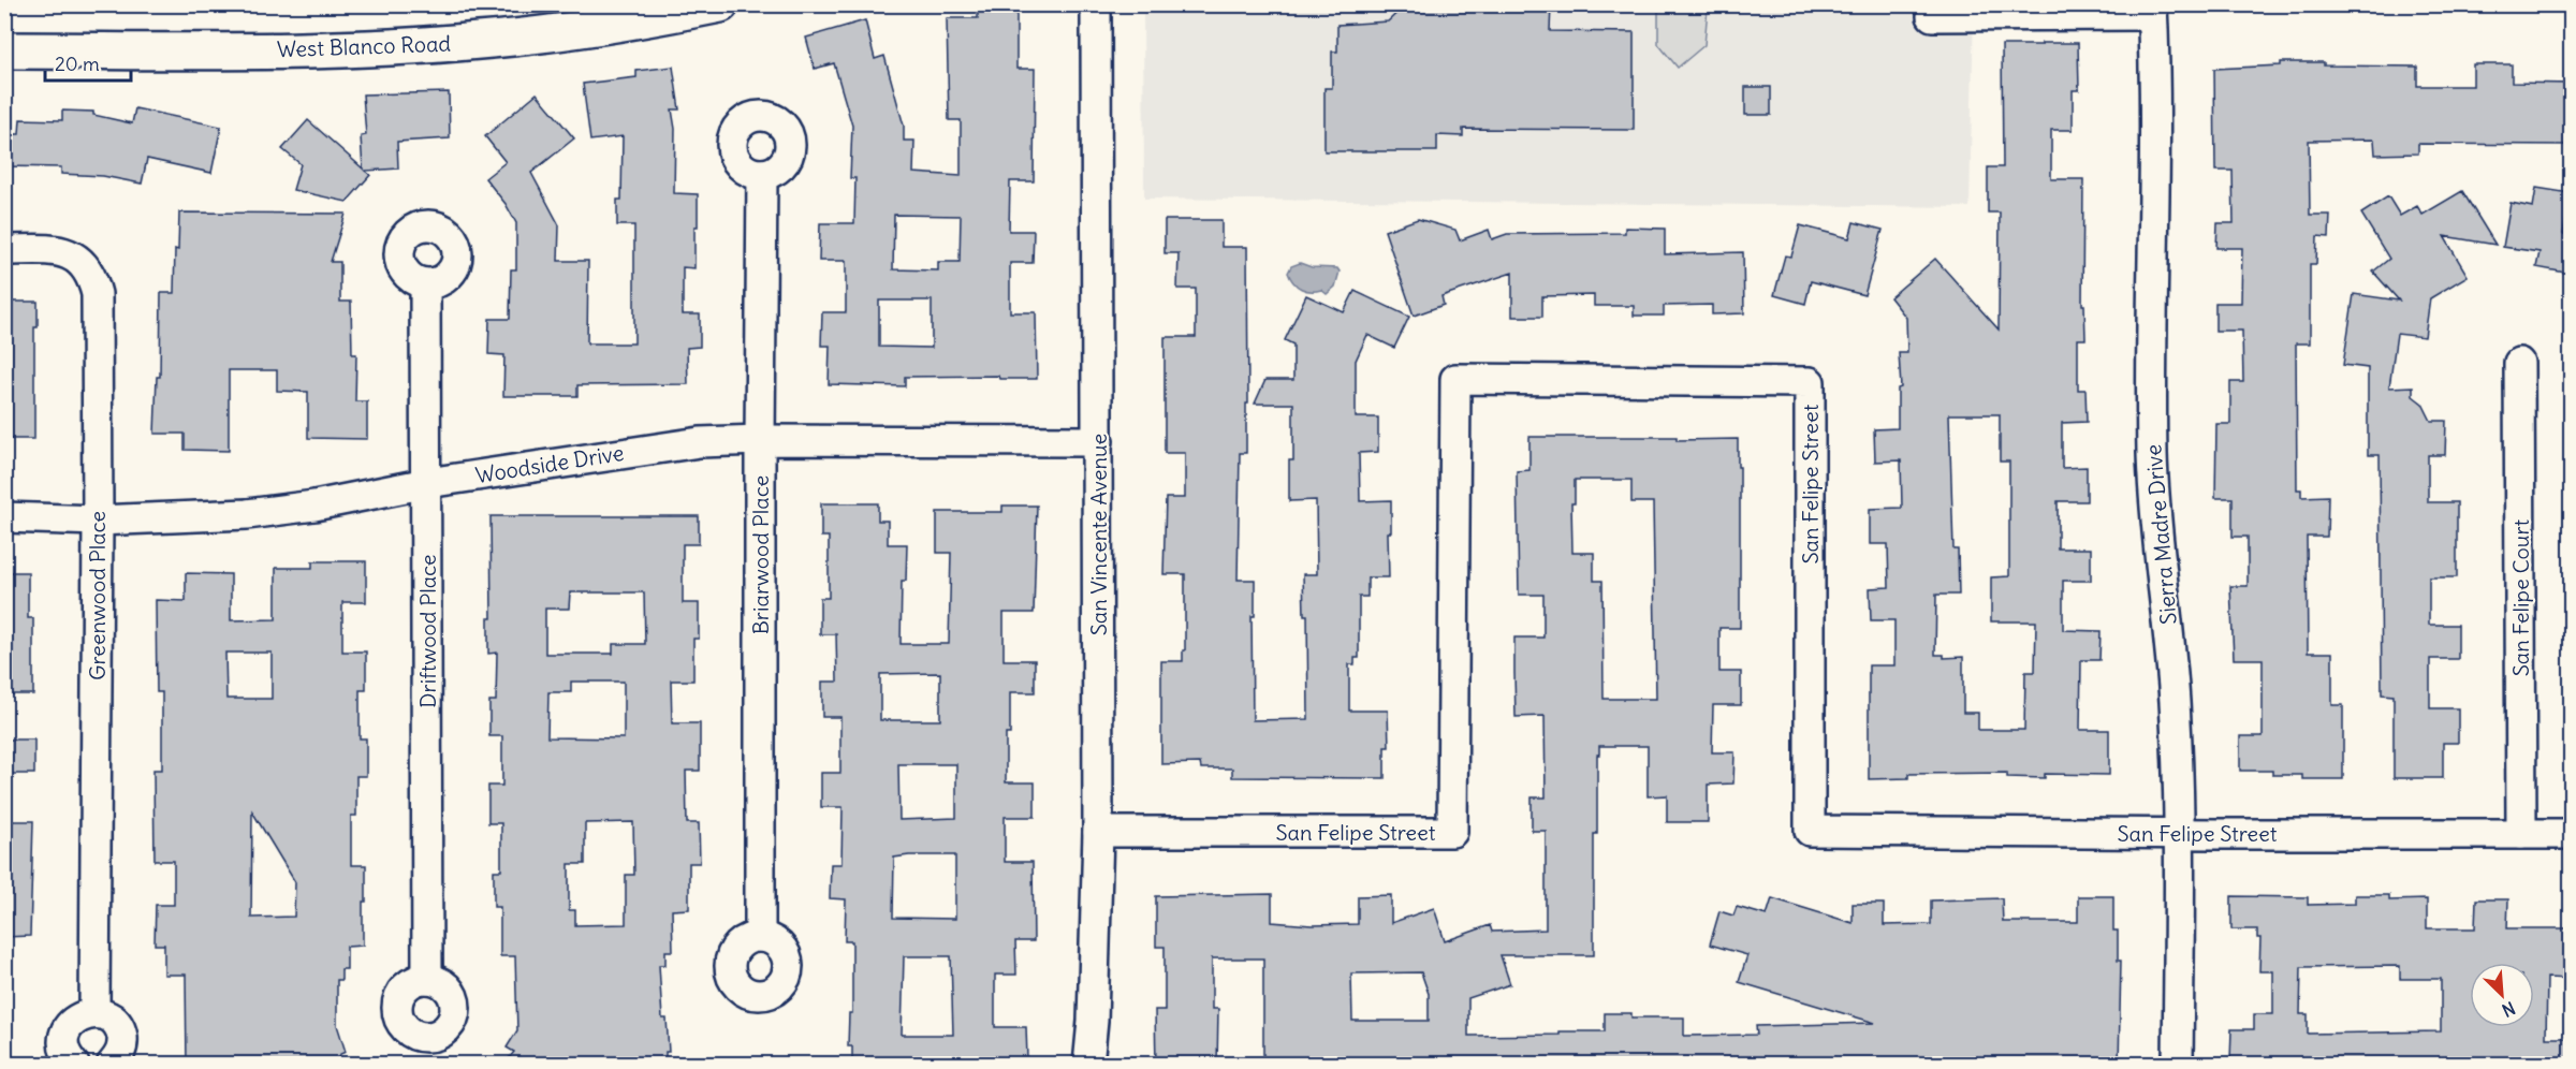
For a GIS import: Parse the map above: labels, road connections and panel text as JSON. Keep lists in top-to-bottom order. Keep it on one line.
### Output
{"streets":{"main road":["West Blanco Road"],"street":["Woodside Drive","San Felipe Street","San Vincente Avenue","Sierra Madre Drive","Briarwood Place","Greenwood Place","San Felipe Court","Driftwood Place"]},"crossings":[["Woodside Drive","San Vincente Avenue"],["Woodside Drive","Briarwood Place"],["Woodside Drive","Greenwood Place"],["Woodside Drive","Driftwood Place"],["San Felipe Street","San Vincente Avenue"],["San Felipe Street","Sierra Madre Drive"],["San Felipe Street","San Felipe Court"]],"scale_bar":"20 m","north":"bottom right"}
